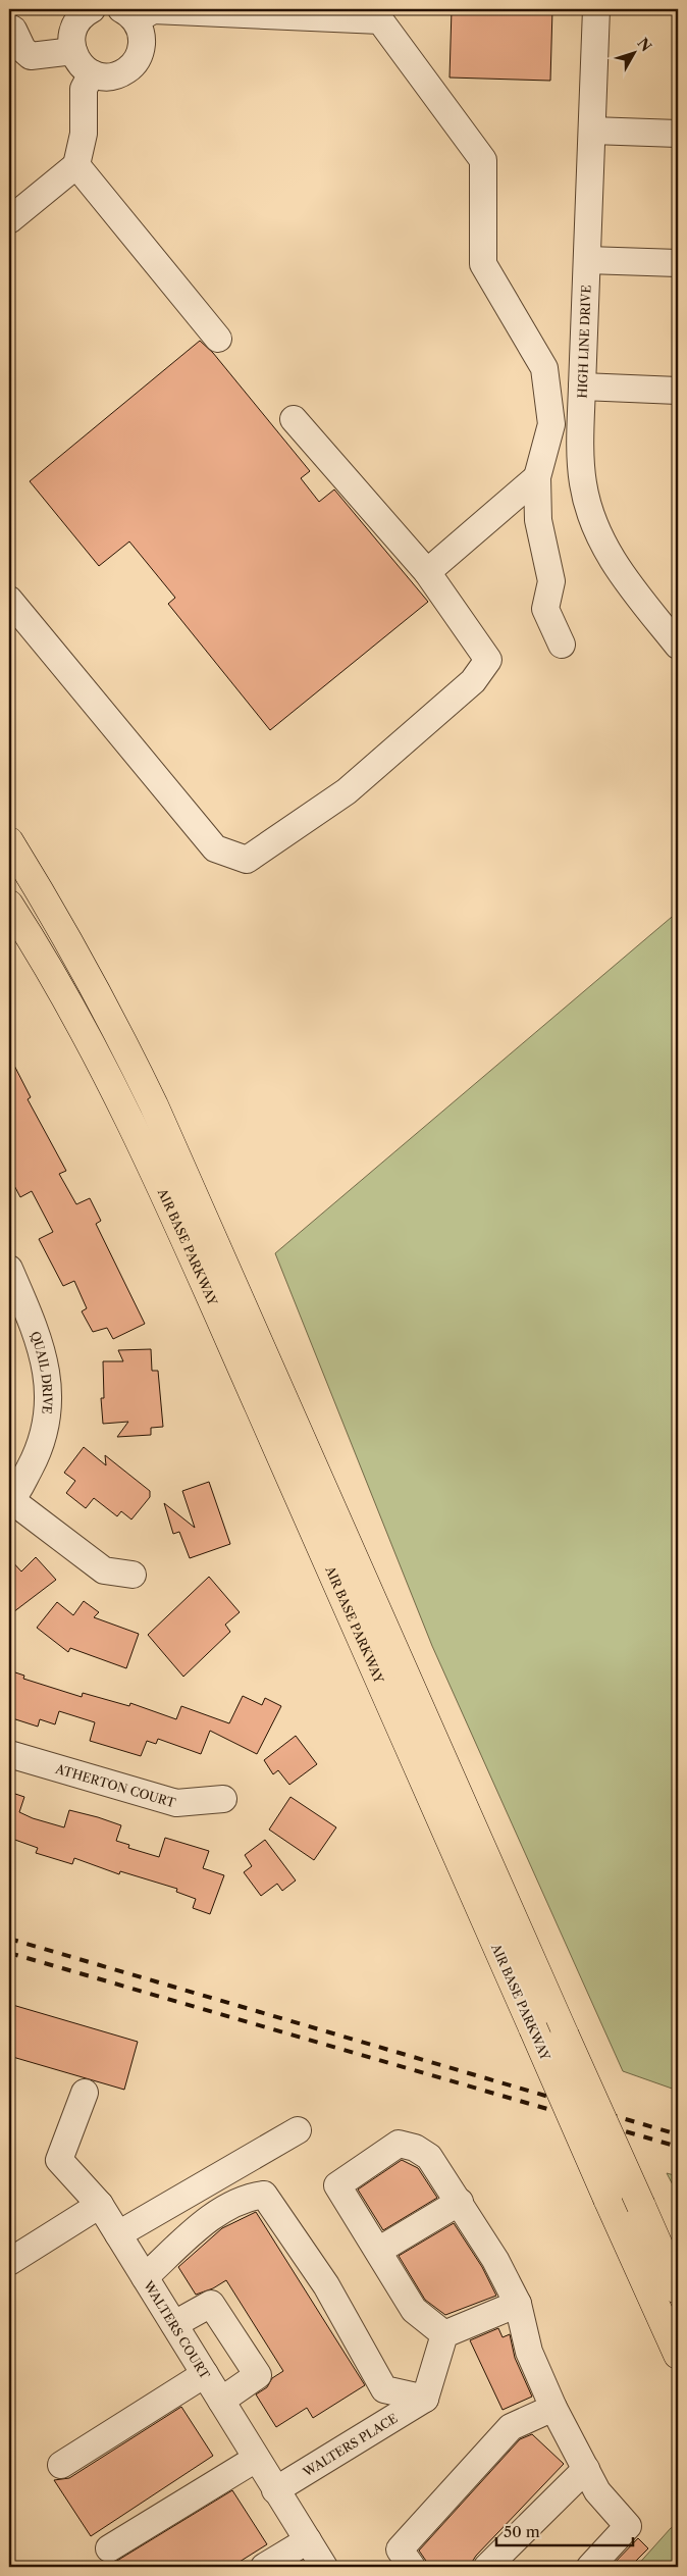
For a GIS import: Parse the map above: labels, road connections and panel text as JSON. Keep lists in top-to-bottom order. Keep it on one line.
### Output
{"streets":{"main road":["AIR BASE PARKWAY"],"street":["HIGH LINE DRIVE","QUAIL DRIVE","ATHERTON COURT","WALTERS COURT","WALTERS PLACE"]},"crossings":[["WALTERS COURT","WALTERS PLACE"]],"scale_bar":"50 m","north":"top right"}
